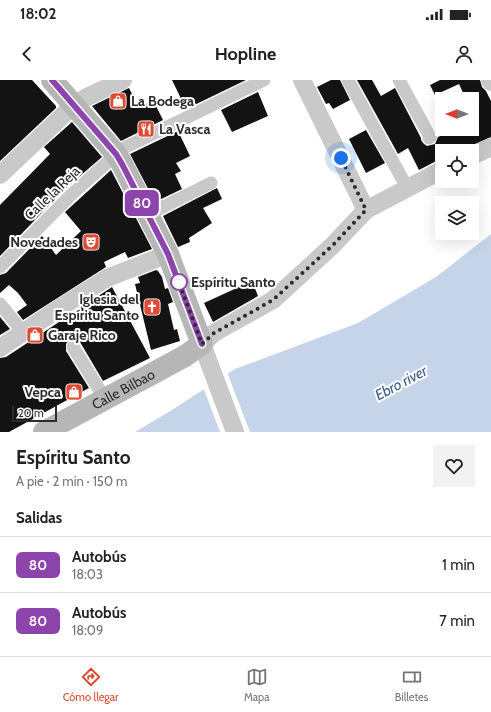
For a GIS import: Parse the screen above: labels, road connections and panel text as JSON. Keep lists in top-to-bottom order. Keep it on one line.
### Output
{"streets":{"main road":["Calle Bilbao"],"street":["Calle la Reja"]},"water":["Ebro river"],"places":{"shop":["La Bodega","Garaje Rico","Vepca"],"restaurant":["La Vasca"],"theatre":["Novedades"],"other":["Espíritu Santo"],"church":["Iglesia del Espíritu Santo"]},"lines":["bus line 80"],"scale_bar":"20 m","north":"left","page":{"status":"18:02","header":"Hopline","on_map":"80","scale":"20 m","heading":[["Espíritu Santo","A pie · 2 min · 150 m"],"Salidas"],"list":[{"mark":"80","name":"Autobús","note":"18:03","value":"1 min"},{"mark":"80","name":"Autobús","note":"18:09","value":"7 min"}],"tabs":["Cómo llegar","Mapa","Billetes"]}}
